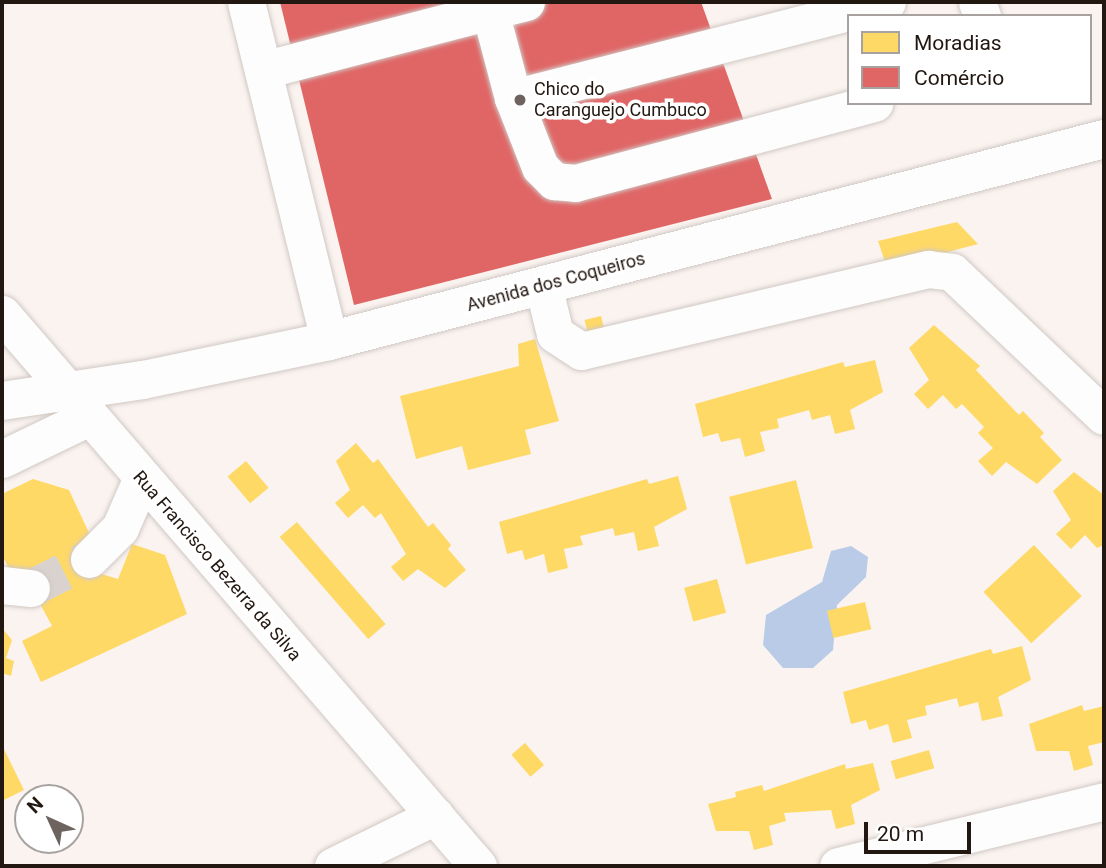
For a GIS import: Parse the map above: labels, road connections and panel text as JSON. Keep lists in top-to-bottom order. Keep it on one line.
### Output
{"streets":{"main road":["Avenida dos Coqueiros"],"street":["Rua Francisco Bezerra da Silva"]},"crossings":[["Avenida dos Coqueiros","Rua Francisco Bezerra da Silva"]],"places":["Chico do Caranguejo Cumbuco"],"legend":["Moradias","Comércio"],"scale_bar":"20 m","north":"top left"}
